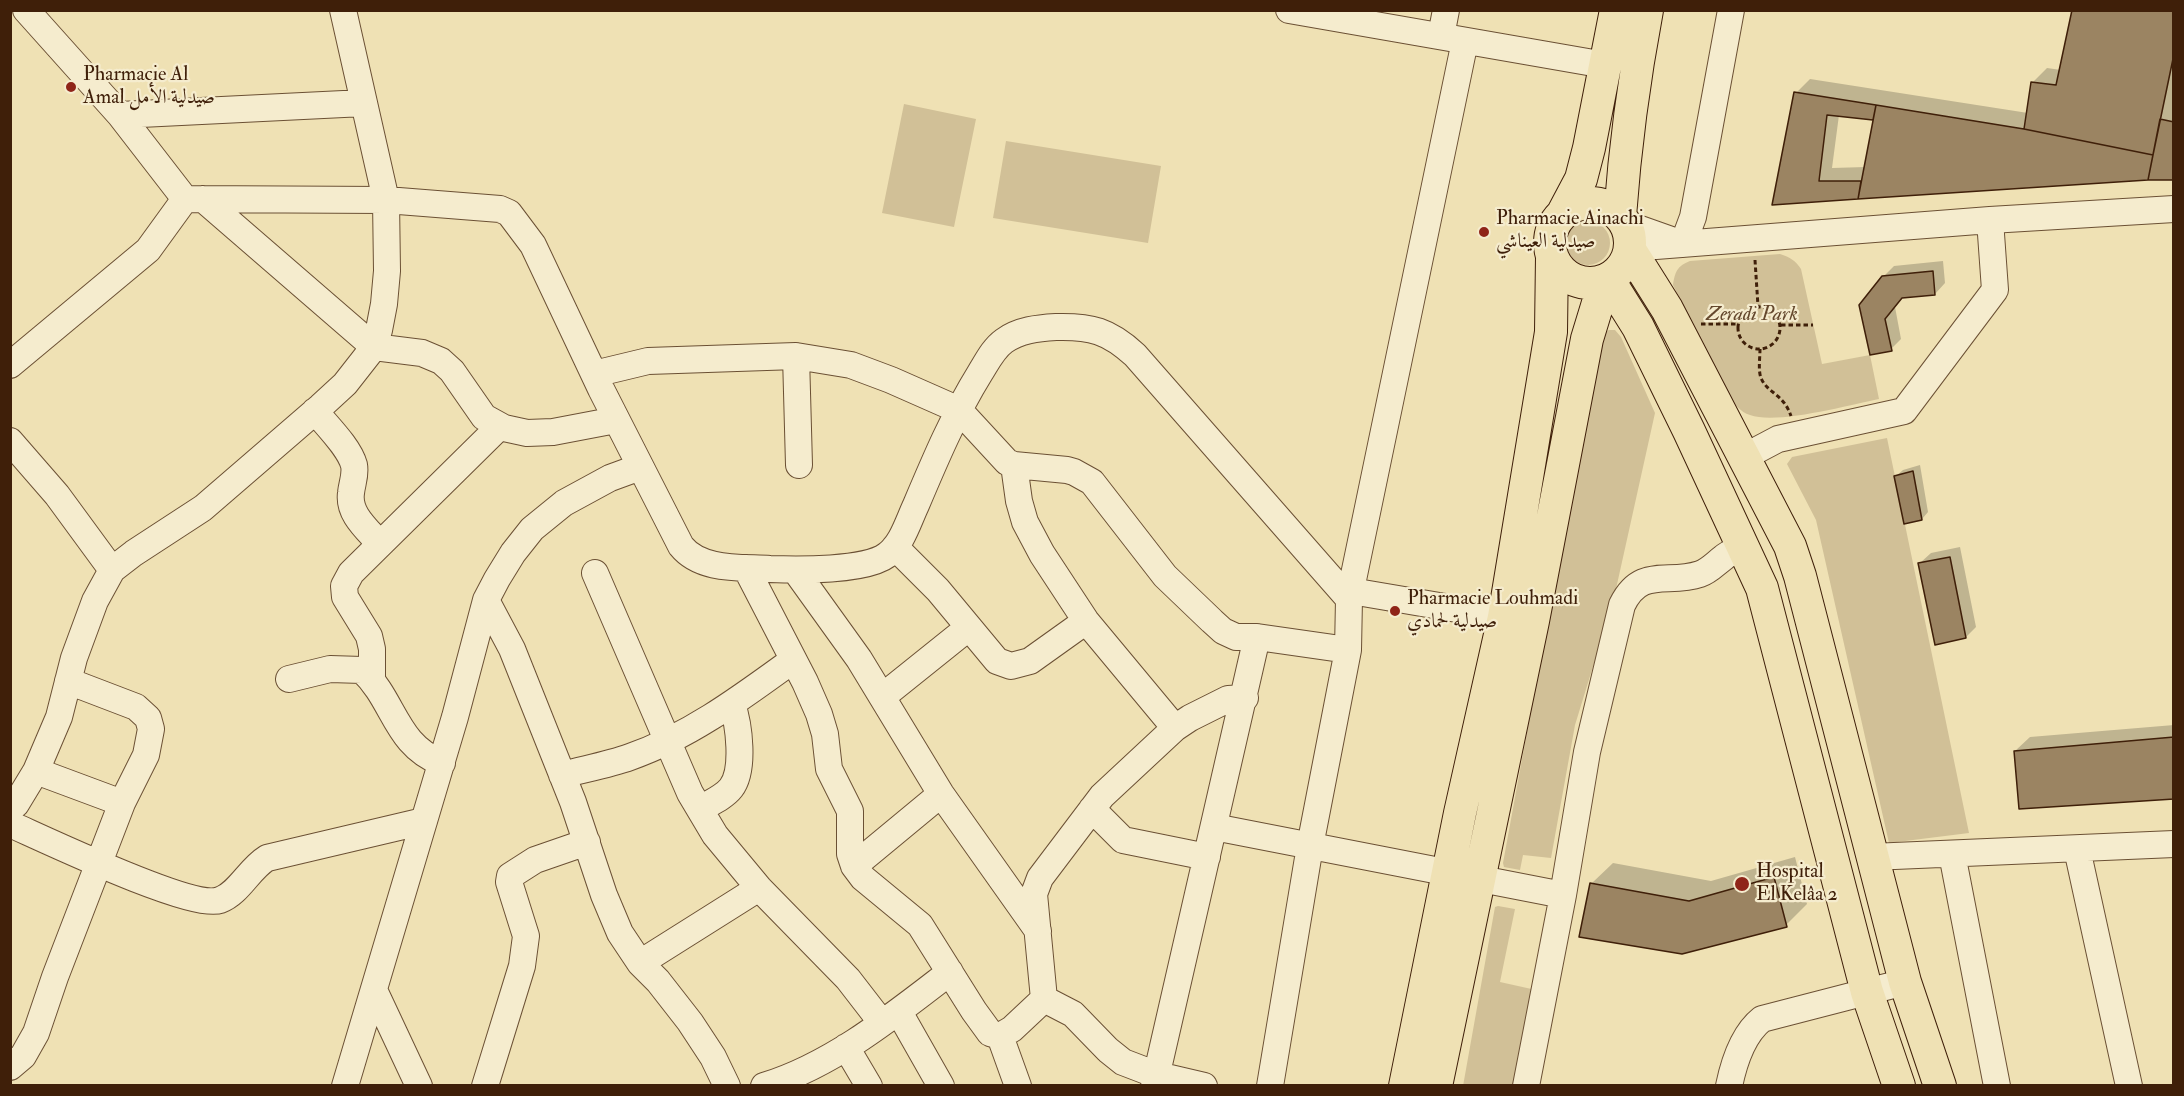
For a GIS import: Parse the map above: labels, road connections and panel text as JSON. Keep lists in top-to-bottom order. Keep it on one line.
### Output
{"parks":["Zeradi Park"],"places":["Pharmacie Al Amal صيدلية الأمل","Pharmacie Ainachi صيدلية العيناشي","Pharmacie Louhmadi صيدلية لحمادي","Hospital El Kelâa 2"]}
